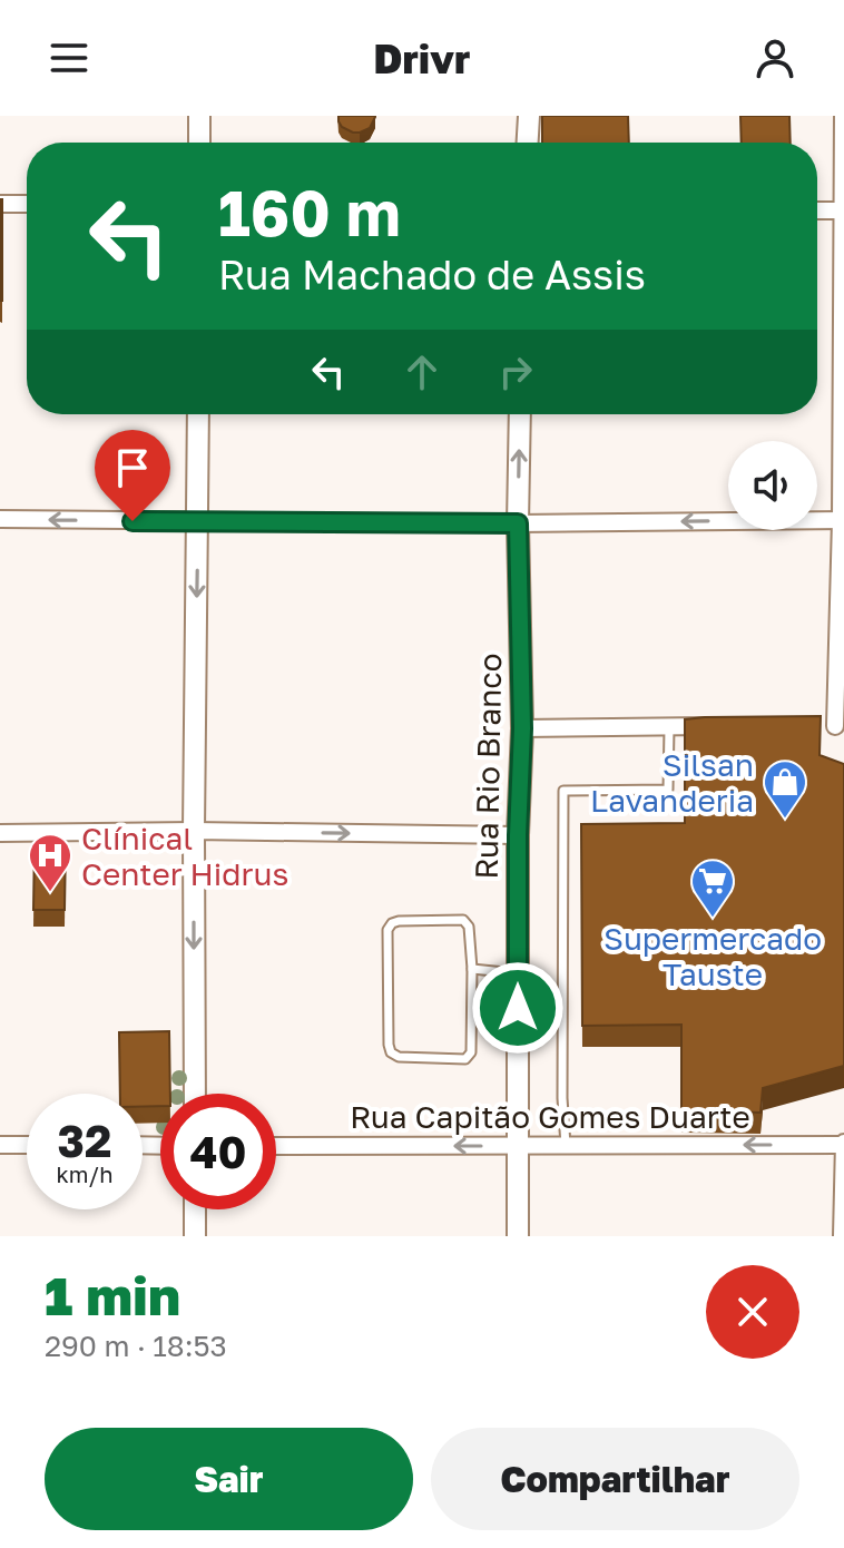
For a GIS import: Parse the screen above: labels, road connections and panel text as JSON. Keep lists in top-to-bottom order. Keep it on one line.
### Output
{"streets":{"street":["Rua Rio Branco","Rua Capitão Gomes Duarte"]},"crossings":[["Rua Rio Branco","Rua Capitão Gomes Duarte"]],"one_way":["Rua Capitão Gomes Duarte"],"places":{"shop":["Silsan Lavanderia"],"hospital":["Clínical Center Hidrus"],"supermarket":["Supermercado Tauste"]},"page":{"header":"Drivr","turn":["160 m","Rua Machado de Assis"],"speed":"32 km/h","limit":"40","heading":["1 min","290 m · 18:53"],"buttons":["Sair","Compartilhar"]}}
